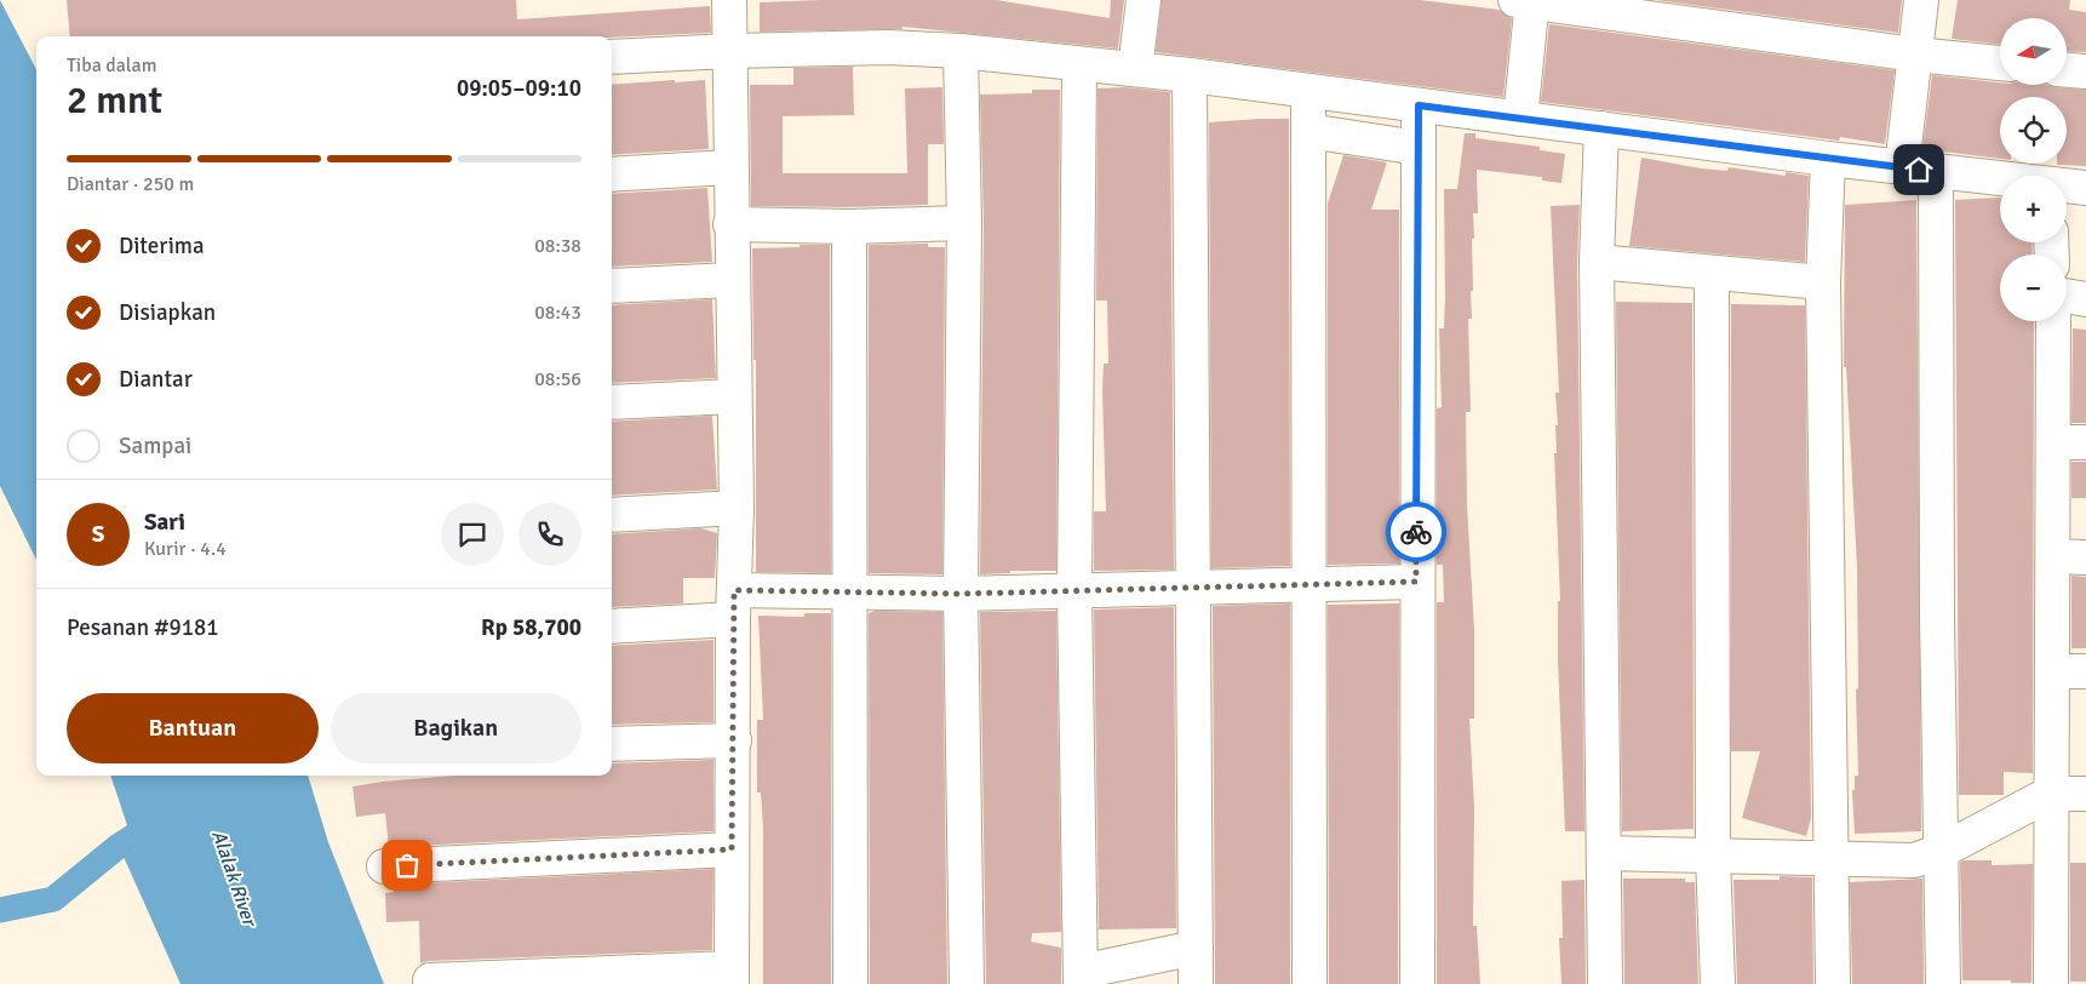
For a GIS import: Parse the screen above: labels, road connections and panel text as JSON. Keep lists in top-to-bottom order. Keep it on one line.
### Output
{"water":["Alalak River"],"north":"left","page":{"map_buttons":["+","−"],"heading":["2 mnt","Tiba dalam","09:05–09:10"],"panel":["Sari","Kurir · 4.4","Pesanan #9181","Rp 58,700"],"bar":"Diantar · 250 m","list":[["Diterima","08:38"],["Disiapkan","08:43"],["Diantar","08:56"],"Sampai"],"round":"S","buttons":["Bantuan","Bagikan"]}}
